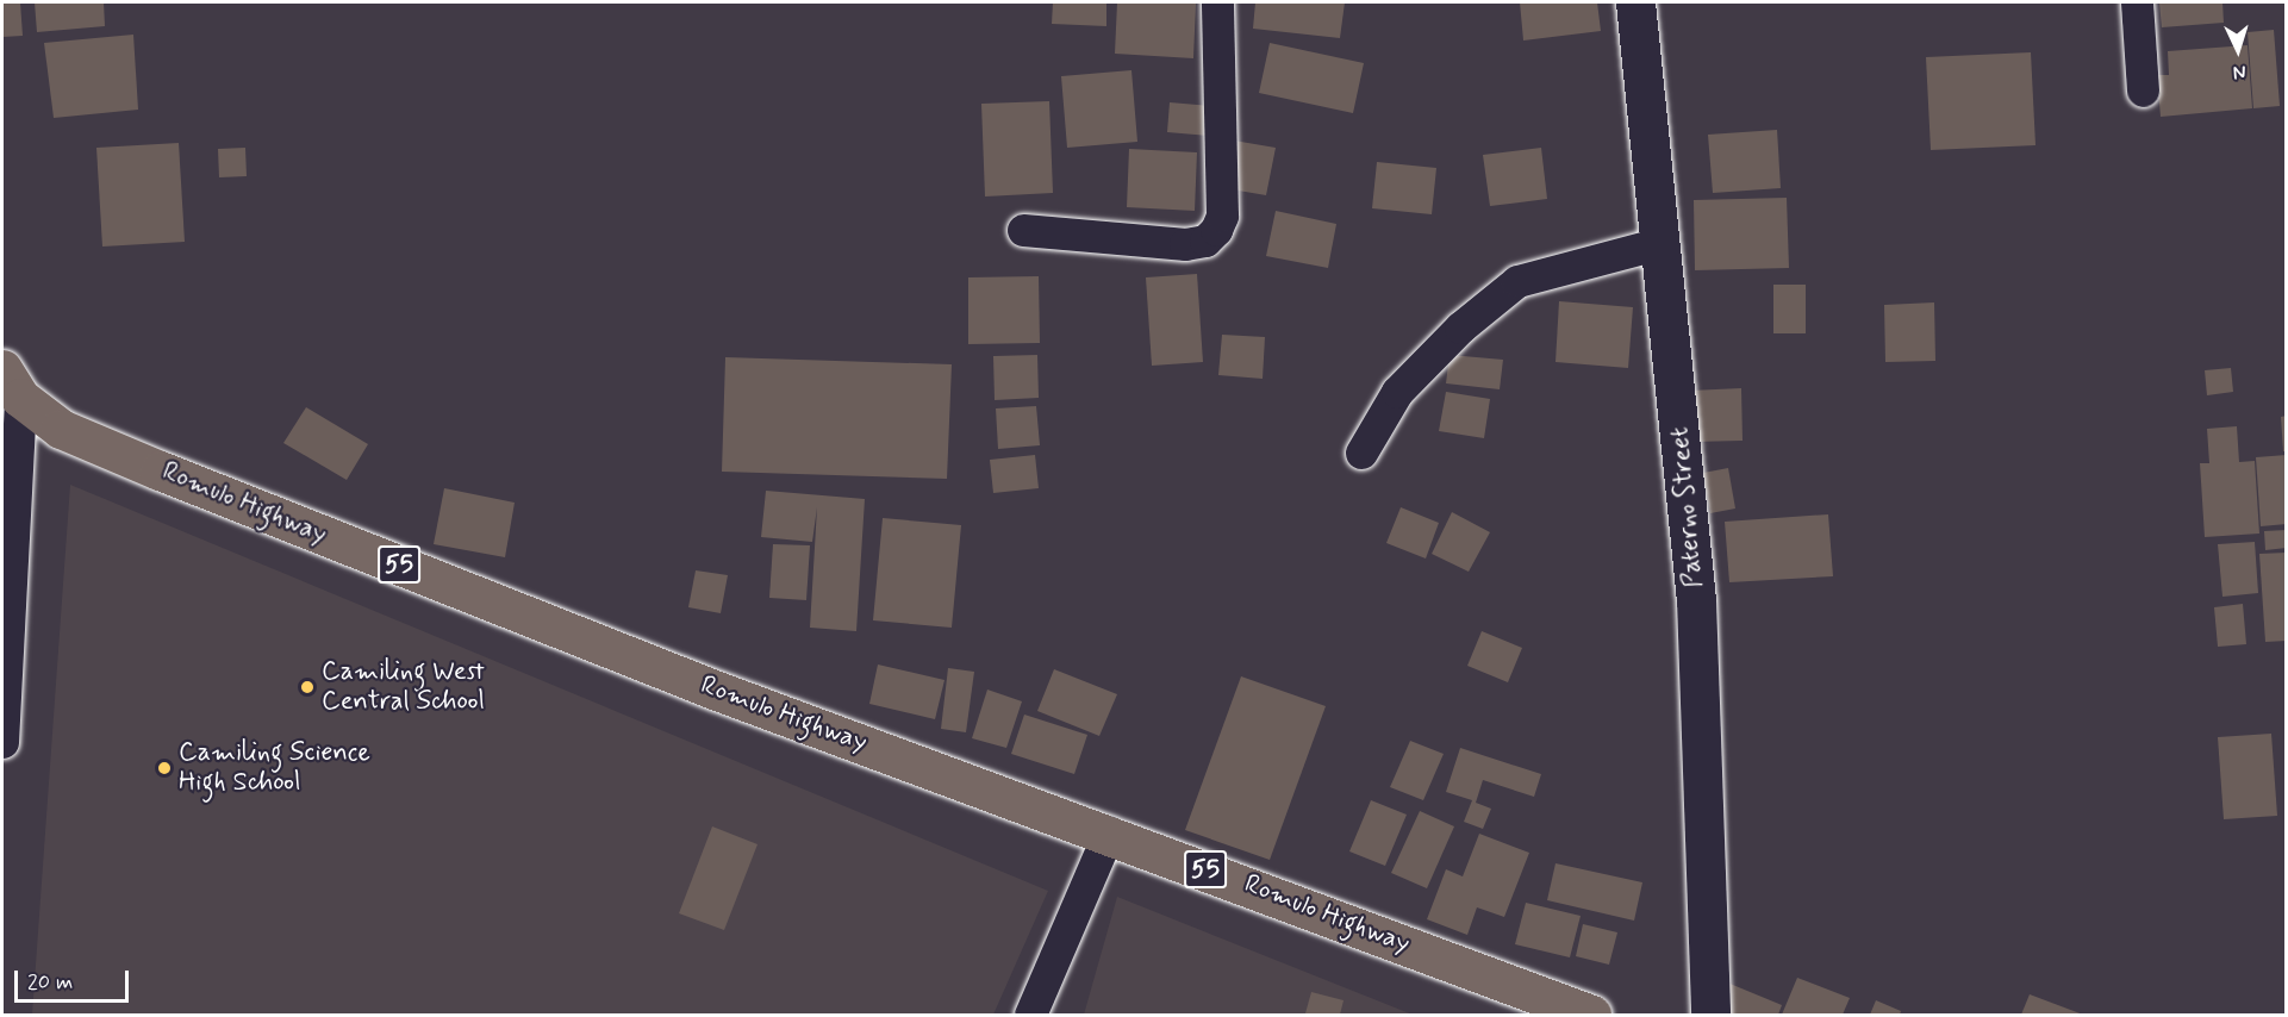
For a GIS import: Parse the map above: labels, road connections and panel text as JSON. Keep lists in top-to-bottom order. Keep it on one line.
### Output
{"streets":{"highway":["Romulo Highway","55"],"street":["Paterno Street"]},"places":["Camiling West Central School","Camiling Science High School"],"scale_bar":"20 m","north":"bottom"}
